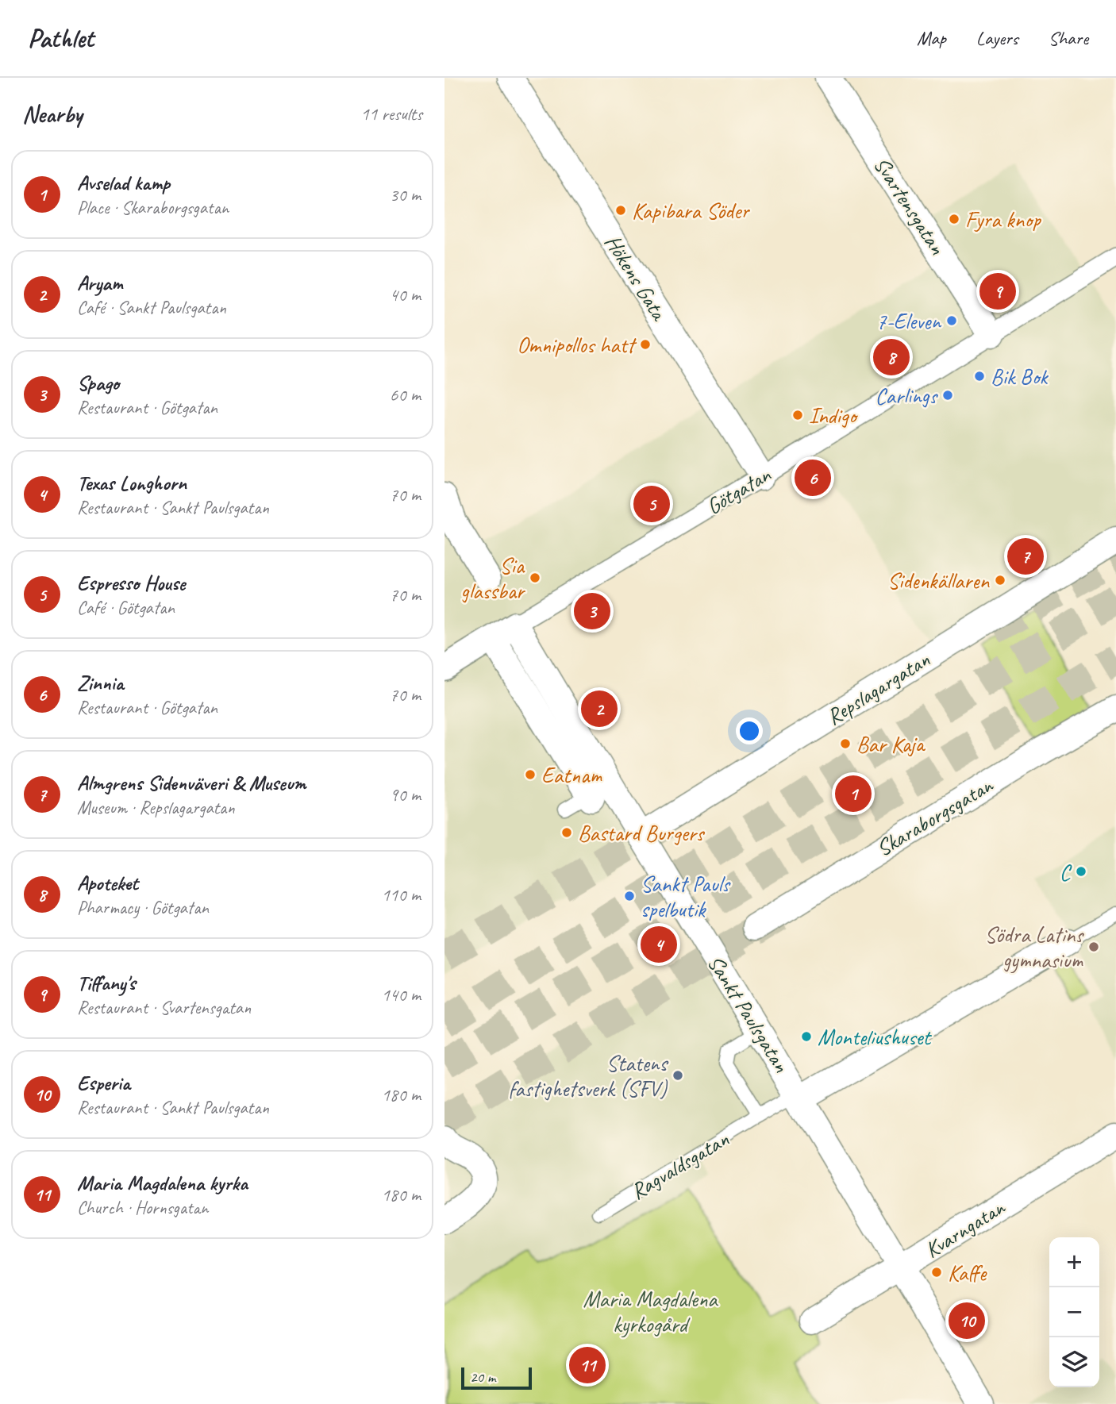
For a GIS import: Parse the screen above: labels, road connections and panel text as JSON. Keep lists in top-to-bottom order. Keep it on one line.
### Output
{"streets":{"street":["Svartensgatan","Hökens Gata","Götgatan","Repslagargatan","Skaraborgsgatan","Sankt Paulsgatan","Kvarngatan"],"lane":["Ragvaldsgatan"]},"crossings":[["Svartensgatan","Götgatan"],["Hökens Gata","Götgatan"],["Götgatan","Sankt Paulsgatan"],["Repslagargatan","Sankt Paulsgatan"],["Sankt Paulsgatan","Ragvaldsgatan"],["Sankt Paulsgatan","Kvarngatan"]],"parks":["Maria Magdalena kyrkogård"],"places":["Kapibara Söder","Fyra knop","7-Eleven","Omnipollos hatt","Bik Bok","Carlings","Indigo","Sia glassbar","Sidenkällaren","Bar Kaja","Eatnam","Bastard Burgers","C","Sankt Pauls spelbutik","Södra Latins gymnasium","Monteliushuset","Statens fastighetsverk (SFV)","Kaffe"],"scale_bar":"20 m","page":{"header":"Pathlet","nav":["Map","Layers","Share"],"heading":["Nearby","11 results"],"list":[{"mark":"1","name":"Avselad kamp","note":"Place · Skaraborgsgatan","value":"30 m"},{"mark":"2","name":"Aryam","note":"Café · Sankt Paulsgatan","value":"40 m"},{"mark":"3","name":"Spago","note":"Restaurant · Götgatan","value":"60 m"},{"mark":"4","name":"Texas Longhorn","note":"Restaurant · Sankt Paulsgatan","value":"70 m"},{"mark":"5","name":"Espresso House","note":"Café · Götgatan","value":"70 m"},{"mark":"6","name":"Zinnia","note":"Restaurant · Götgatan","value":"70 m"},{"mark":"7","name":"Almgrens Sidenväveri & Museum","note":"Museum · Repslagargatan","value":"90 m"},{"mark":"8","name":"Apoteket","note":"Pharmacy · Götgatan","value":"110 m"},{"mark":"9","name":"Tiffany's","note":"Restaurant · Svartensgatan","value":"140 m"},{"mark":"10","name":"Esperia","note":"Restaurant · Sankt Paulsgatan","value":"180 m"},{"mark":"11","name":"Maria Magdalena kyrka","note":"Church · Hornsgatan","value":"180 m"}],"pins":["9","8","6","5","7","3","2","1","4","10","11"],"map_buttons":["+","−"],"scale":"20 m"}}
